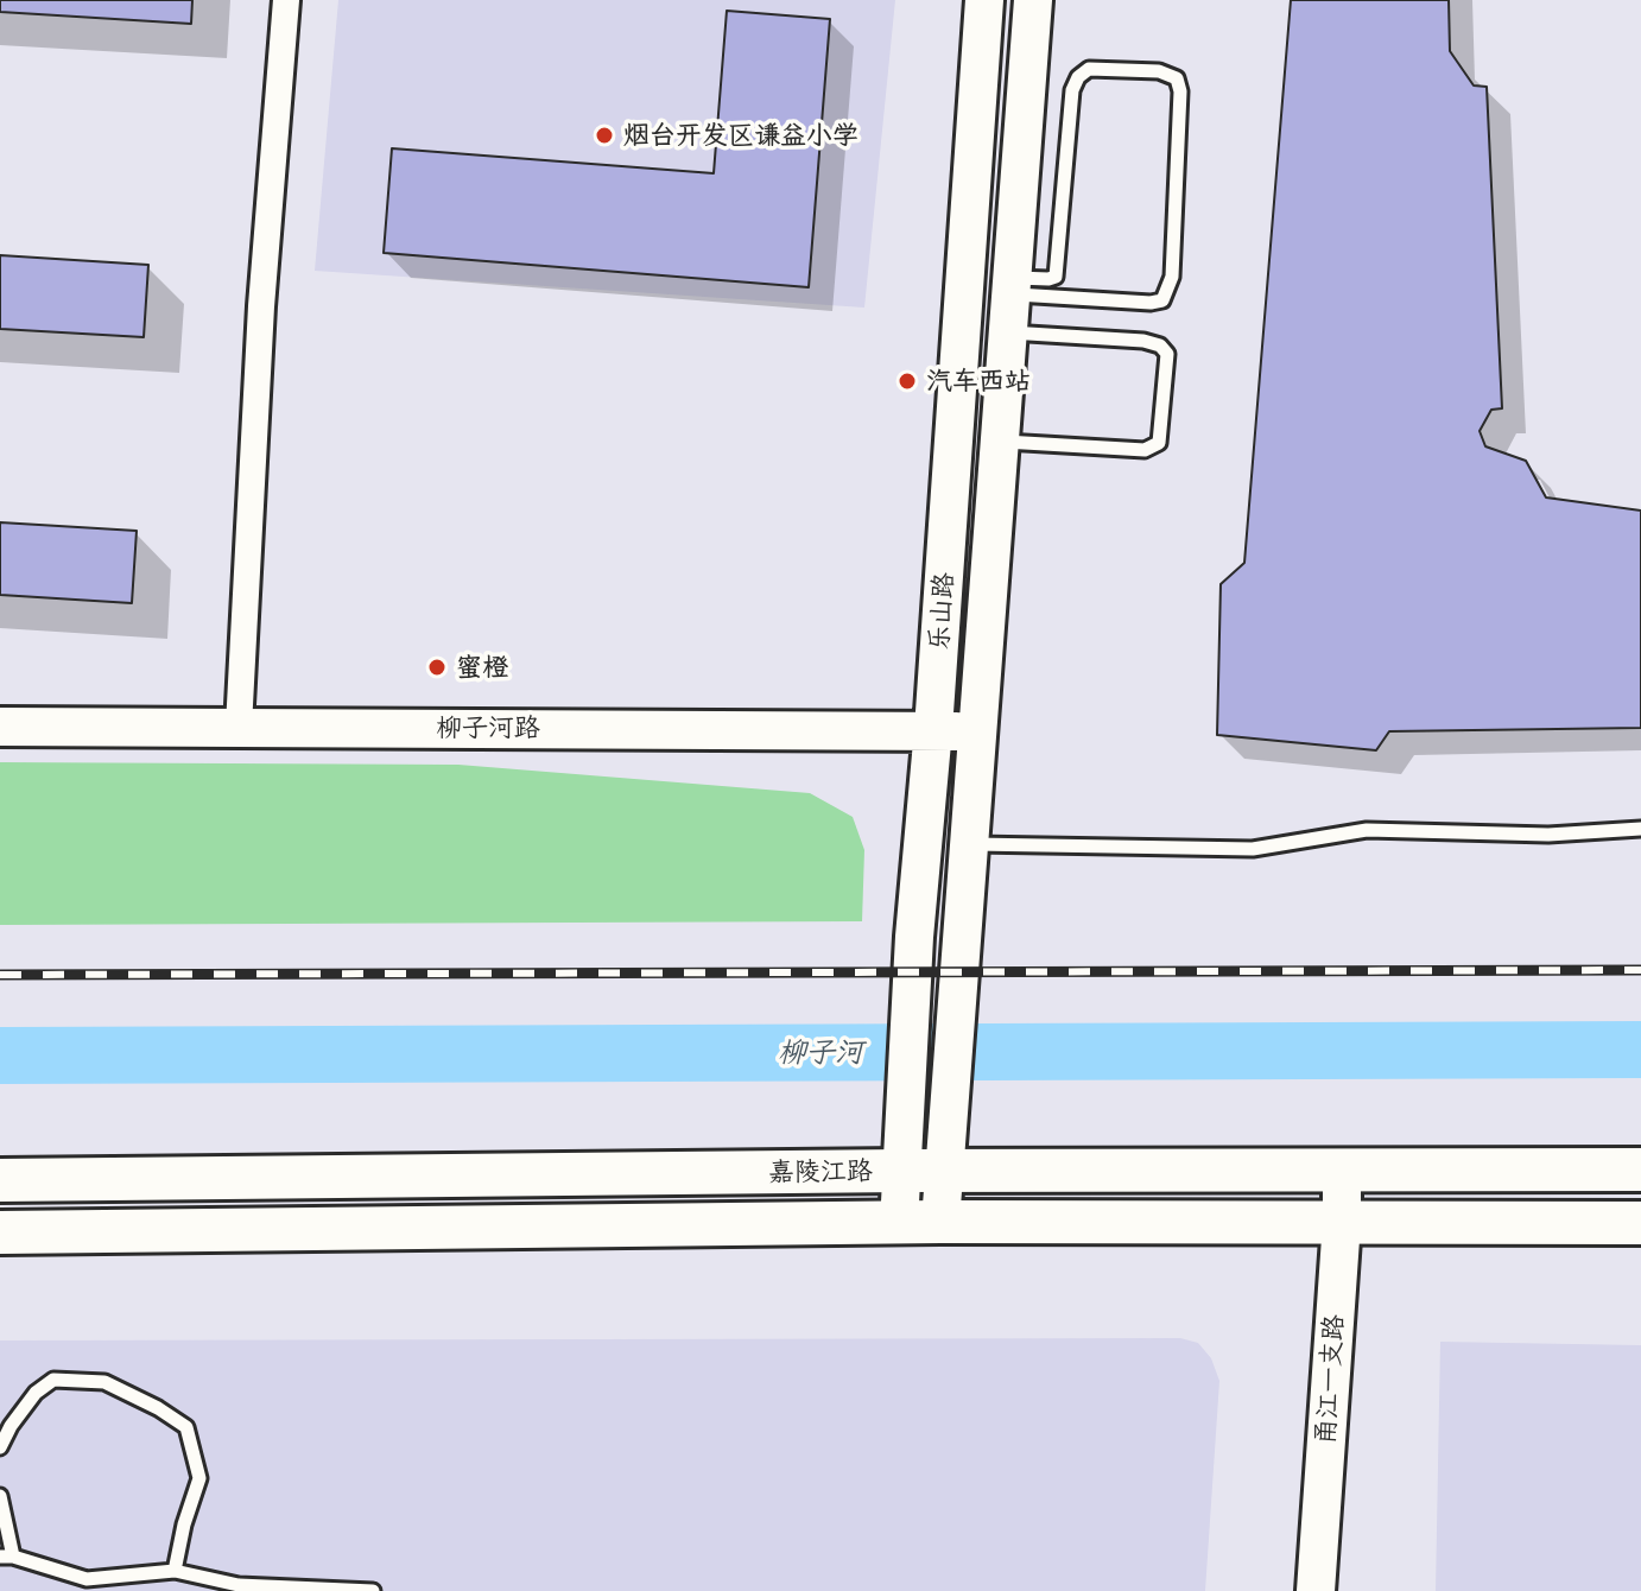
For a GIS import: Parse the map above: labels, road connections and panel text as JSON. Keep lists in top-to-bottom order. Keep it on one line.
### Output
{"streets":{"main road":["嘉陵江路"],"street":["乐山路","柳子河路","甬江一支路"]},"crossings":[["乐山路","柳子河路"],["乐山路","嘉陵江路"],["嘉陵江路","甬江一支路"]],"water":["柳子河"],"places":["烟台开发区谦益小学","汽车西站","蜜橙"]}
